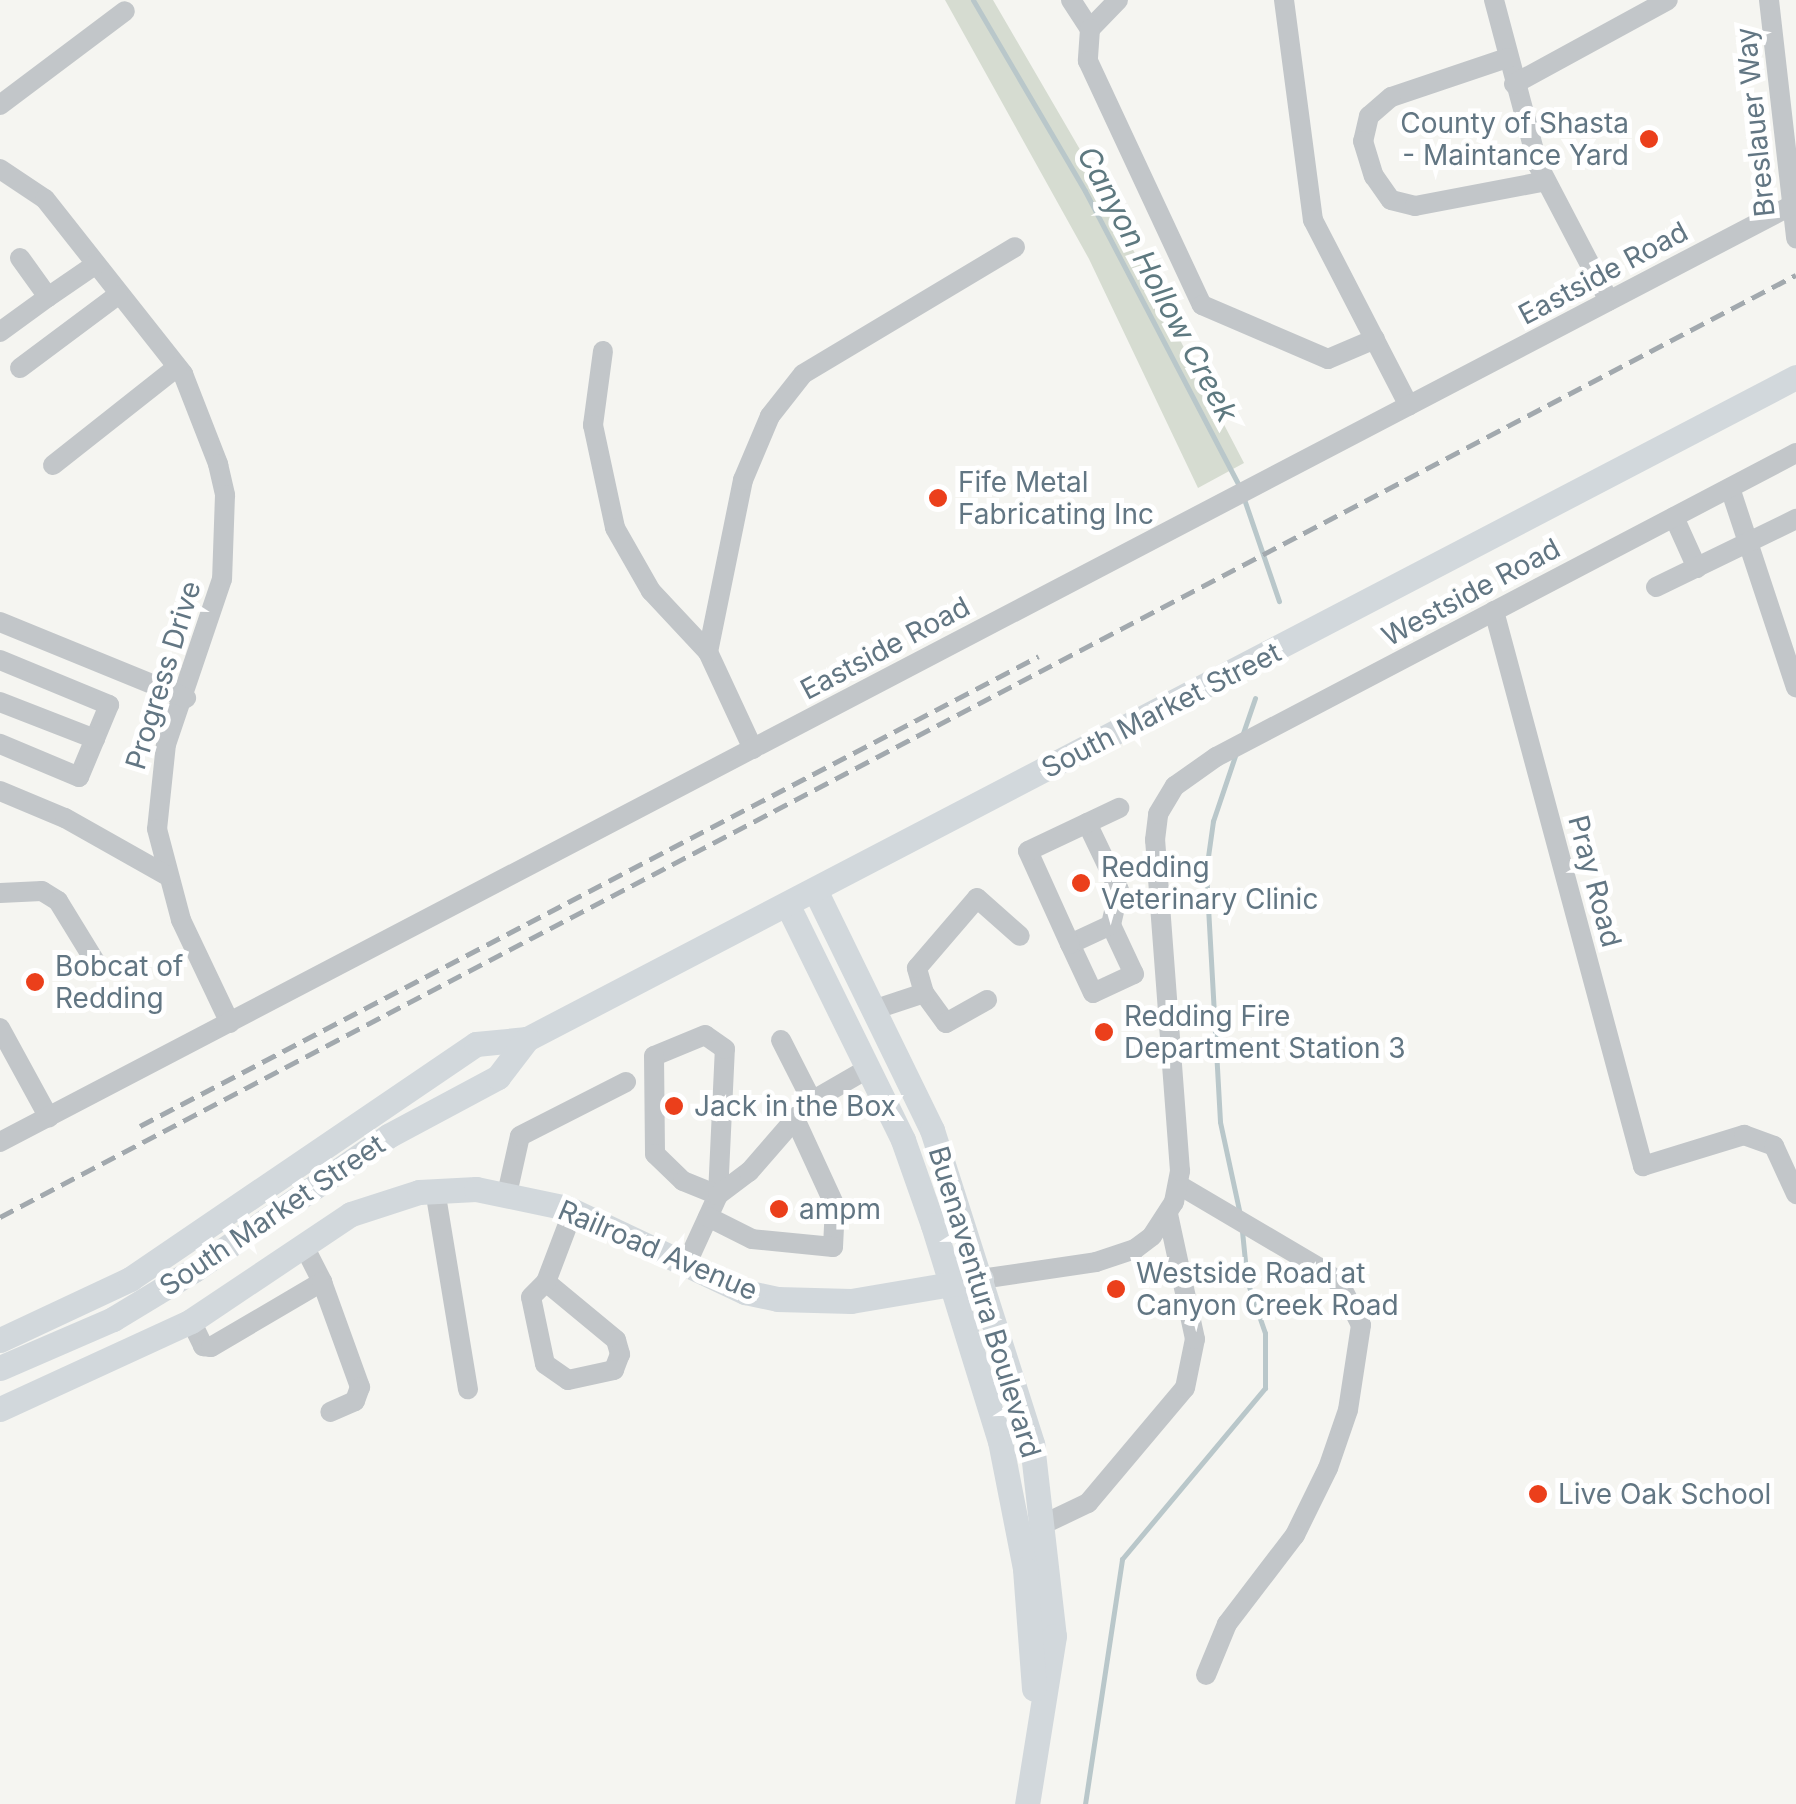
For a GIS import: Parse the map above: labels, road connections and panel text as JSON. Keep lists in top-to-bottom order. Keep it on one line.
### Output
{"streets":{"main road":["South Market Street","Railroad Avenue","Buenaventura Boulevard"],"street":["Breslauer Way","Eastside Road","Westside Road","Progress Drive","Pray Road"]},"crossings":[["Breslauer Way","Eastside Road"],["Eastside Road","Progress Drive"],["Westside Road","Pray Road"],["South Market Street","Buenaventura Boulevard"],["Railroad Avenue","Buenaventura Boulevard"]],"water":["Canyon Hollow Creek"],"places":["County of Shasta - Maintance Yard","Fife Metal Fabricating Inc","Redding Veterinary Clinic","Bobcat of Redding","Redding Fire Department Station 3","Jack in the Box","ampm","Westside Road at Canyon Creek Road","Live Oak School"]}
